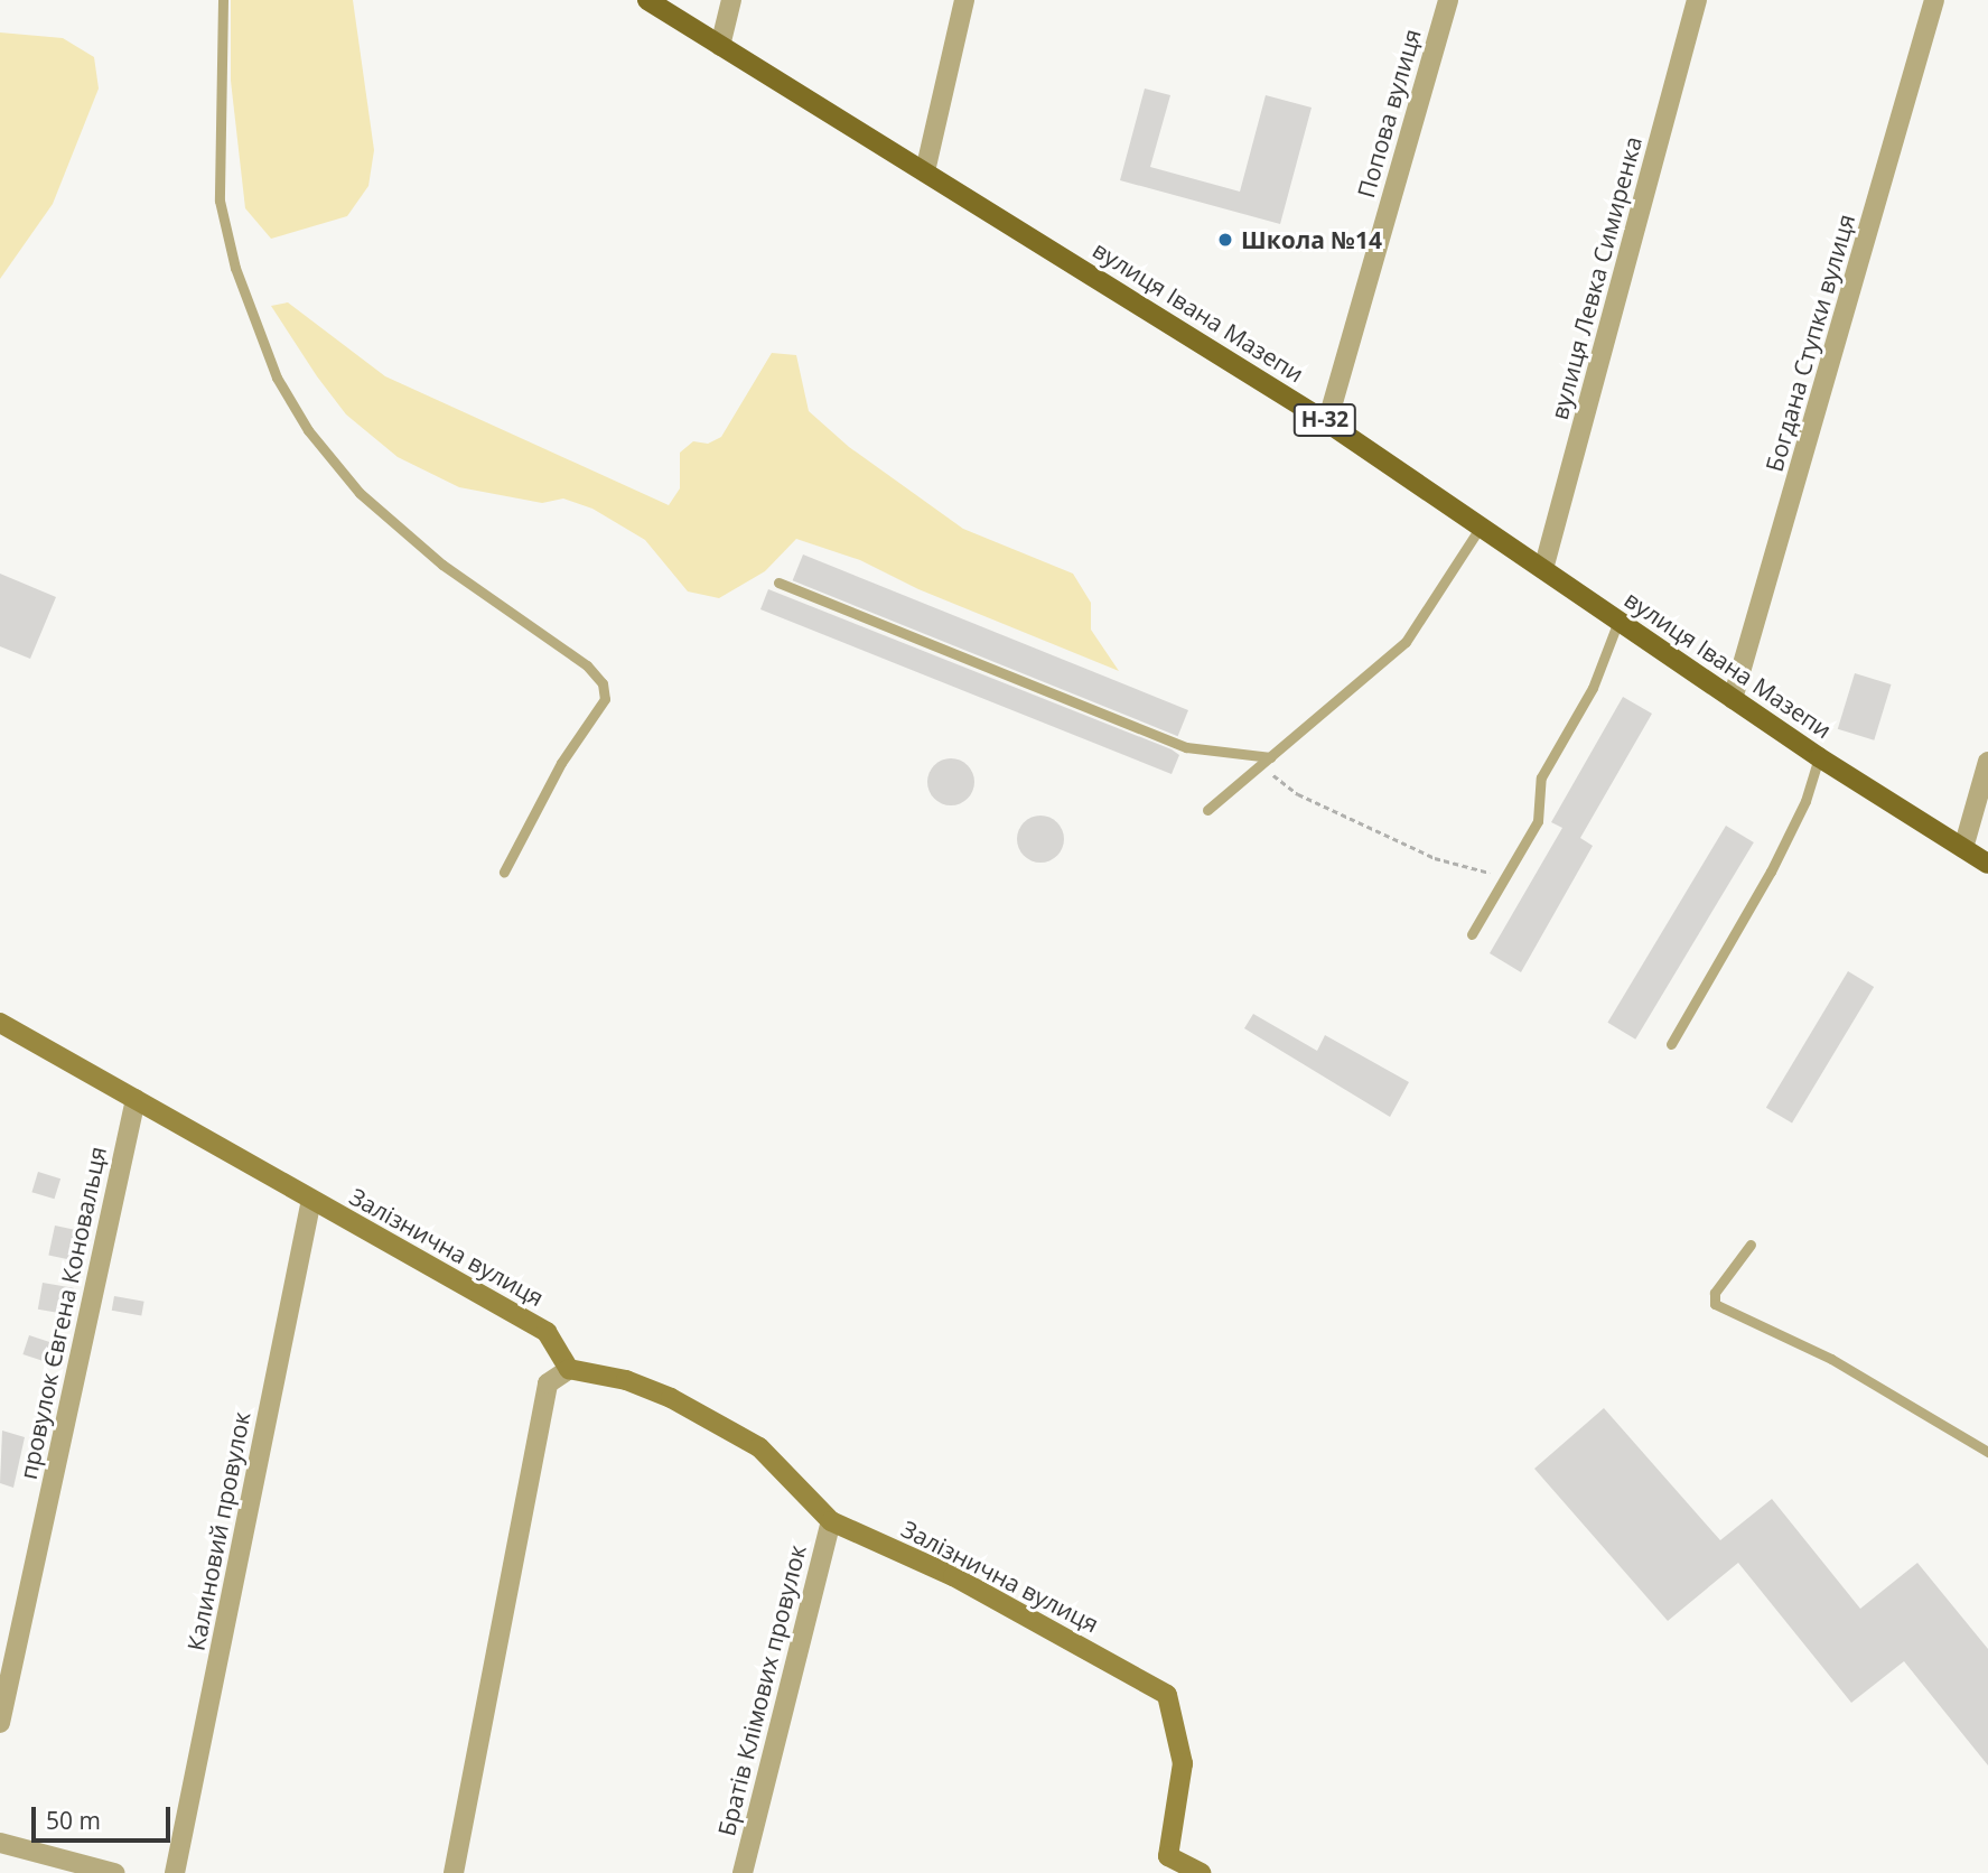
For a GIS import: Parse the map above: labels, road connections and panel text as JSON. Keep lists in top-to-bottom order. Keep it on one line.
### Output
{"streets":{"main road":["вулиця Івана Мазепи","Н-32"],"street":["Попова вулиця","вулиця Левка Симиренка","Богдана Ступки вулиця","Залізнична вулиця","провулок Євгена Коновальця","Калиновий провулок","Братів Клімових провулок"]},"crossings":[["Попова вулиця","вулиця Івана Мазепи"],["вулиця Левка Симиренка","вулиця Івана Мазепи"],["вулиця Івана Мазепи","Богдана Ступки вулиця"],["Залізнична вулиця","провулок Євгена Коновальця"],["Залізнична вулиця","Калиновий провулок"],["Залізнична вулиця","Братів Клімових провулок"]],"places":["Школа №14"],"scale_bar":"50 m"}
